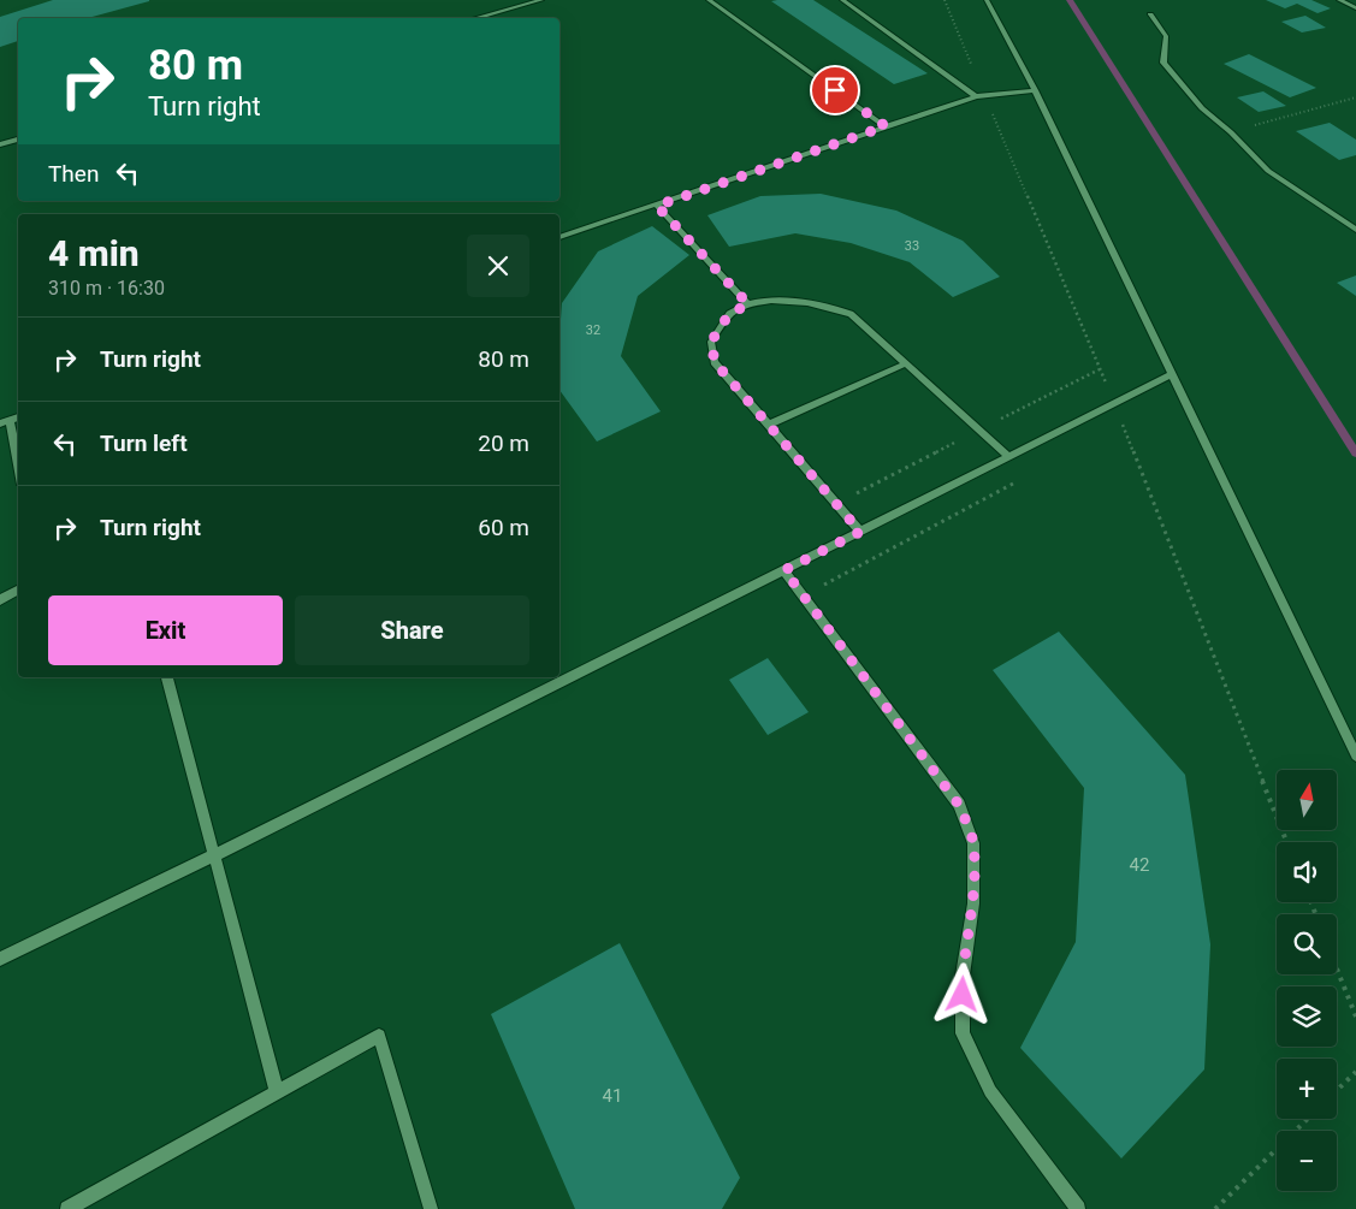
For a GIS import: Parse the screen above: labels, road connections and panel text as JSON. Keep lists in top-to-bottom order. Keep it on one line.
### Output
{"house_numbers":["33","32","42","41"],"north":"top","page":{"turn":["80 m","Turn right"],"then":"Then","heading":["4 min","310 m · 16:30"],"list":[{"name":"Turn right","value":"80 m"},{"name":"Turn left","value":"20 m"},{"name":"Turn right","value":"60 m"}],"buttons":["Exit","Share"],"map_buttons":["+","−"]}}
